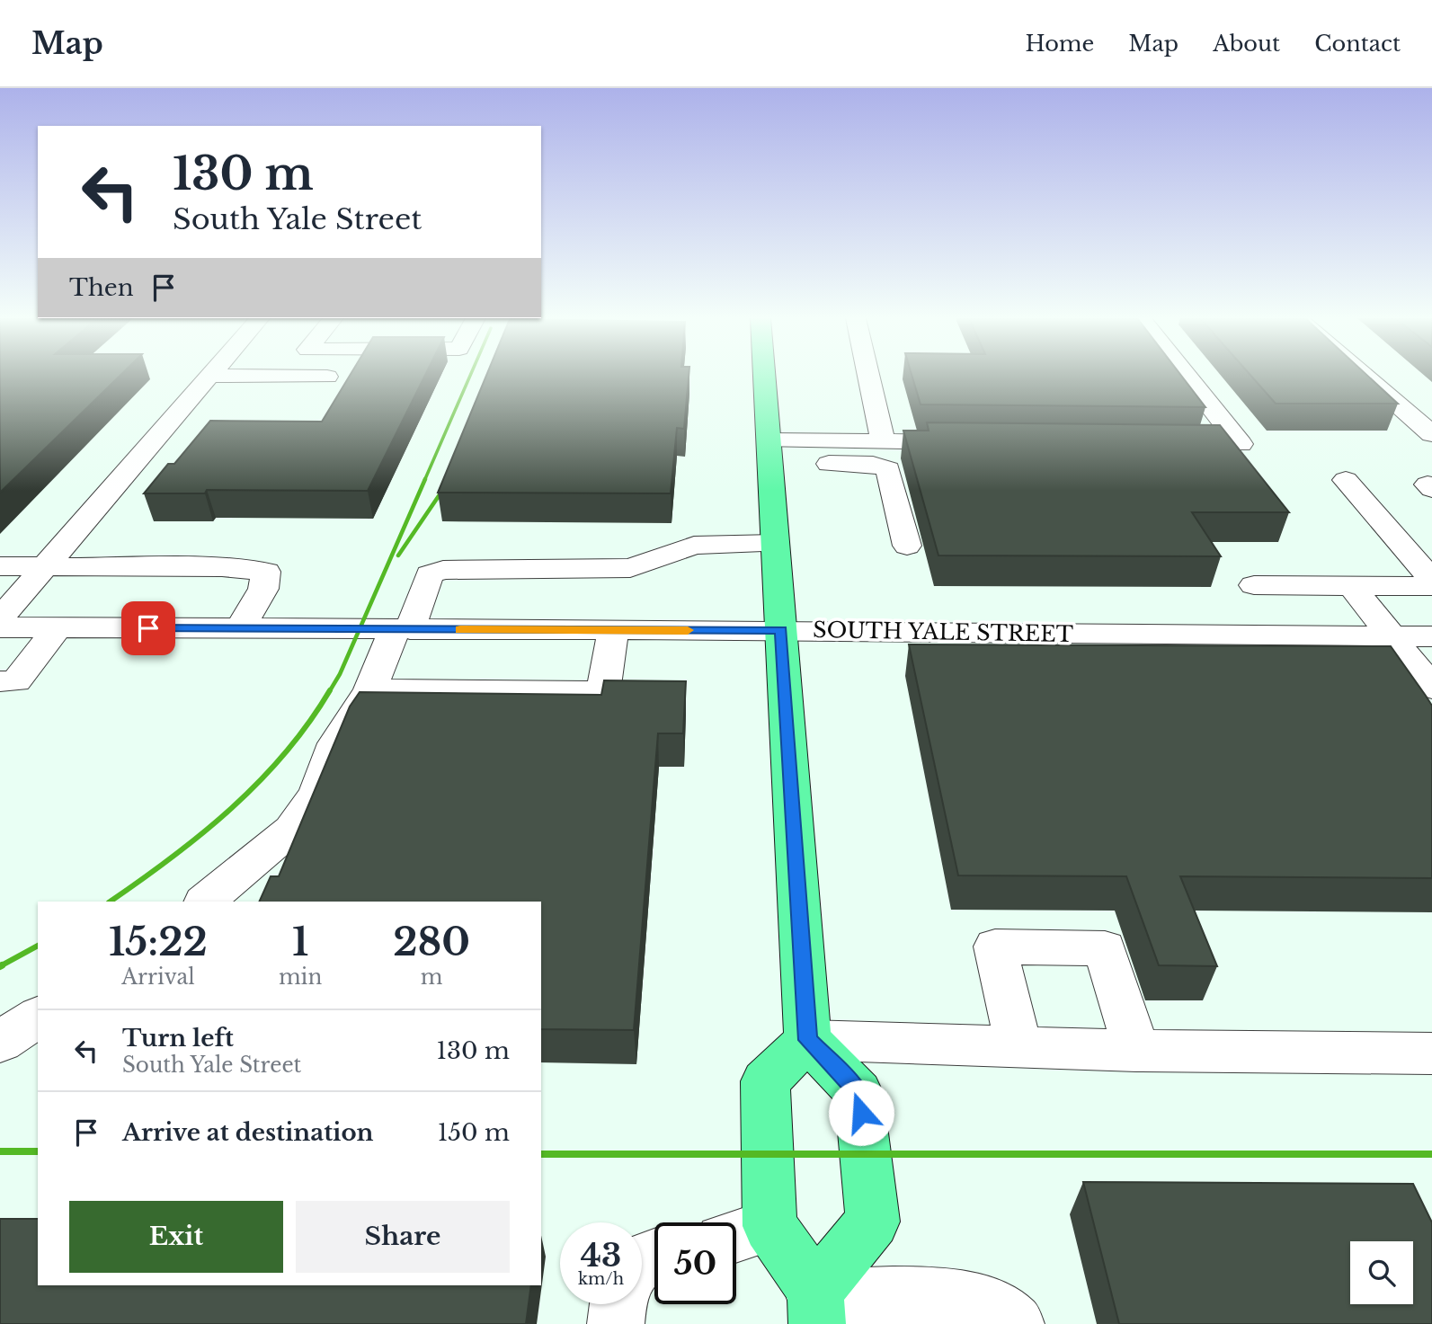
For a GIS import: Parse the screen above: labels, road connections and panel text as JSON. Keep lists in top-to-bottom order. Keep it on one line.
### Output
{"streets":{"street":["SOUTH YALE STREET"]},"page":{"header":"Map","nav":["Home","Map","About","Contact"],"turn":["130 m","South Yale Street"],"then":"Then","eta":["15:22","Arrival","1","min","280","m"],"list":[{"name":"Turn left","note":"South Yale Street","value":"130 m"},{"name":"Arrive at destination","value":"150 m"}],"buttons":["Exit","Share"],"speed":"43 km/h","limit":"50"}}
